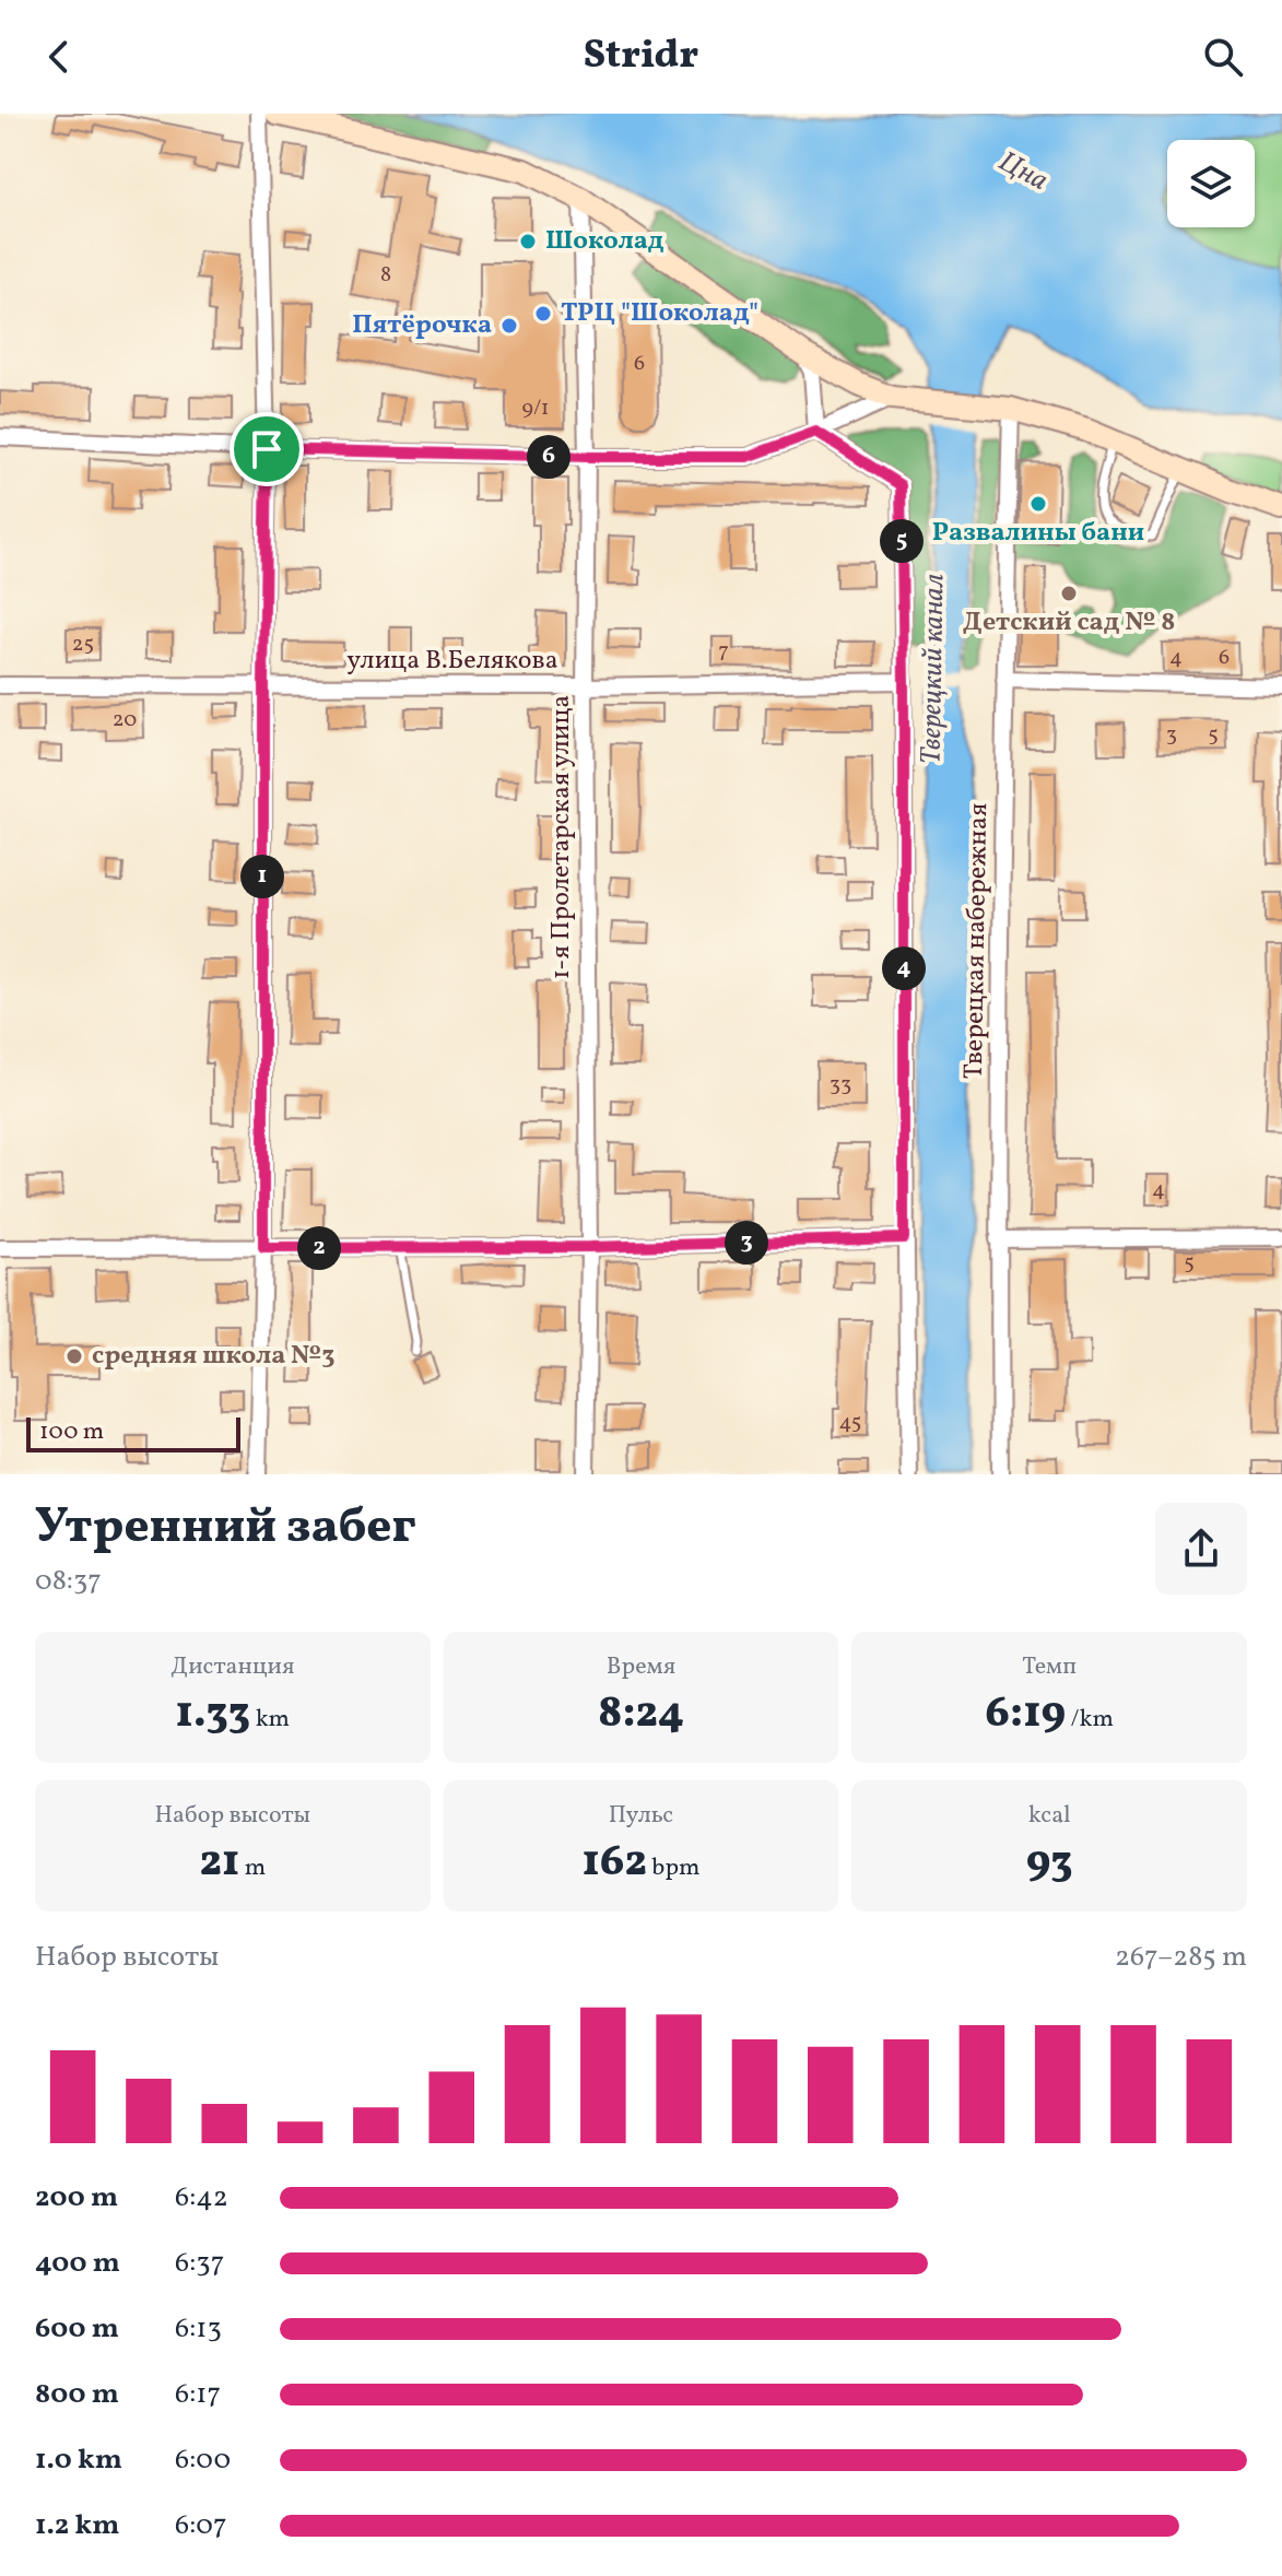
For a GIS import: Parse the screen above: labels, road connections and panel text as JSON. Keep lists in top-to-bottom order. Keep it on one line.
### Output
{"streets":{"street":["улица В.Белякова","1-я Пролетарская улица","Тверецкая набережная"]},"crossings":[["улица В.Белякова","1-я Пролетарская улица"]],"water":["Цна","Тверецкий канал"],"places":["Шоколад","ТРЦ \"Шоколад\"","Пятёрочка","Развалины бани","Детский сад № 8","средняя школа №3"],"house_numbers":["8","6","9/1","25","7","4","6","20","3","5","33","4","5","45"],"scale_bar":"100 m","page":{"header":"Stridr","pins":["6","5","1","4","3","2"],"scale":"100 m","heading":["Утренний забег","08:37"],"stats":[["Дистанция","1.33 km"],["Время","8:24"],["Темп","6:19 /km"],["Набор высоты","21 m"],["Пульс","162 bpm"],["kcal","93"]],"chart":["Набор высоты","267–285 m"],"list":[{"name":"200 m","note":"6:42"},{"name":"400 m","note":"6:37"},{"name":"600 m","note":"6:13"},{"name":"800 m","note":"6:17"},{"name":"1.0 km","note":"6:00"},{"name":"1.2 km","note":"6:07"}]}}
